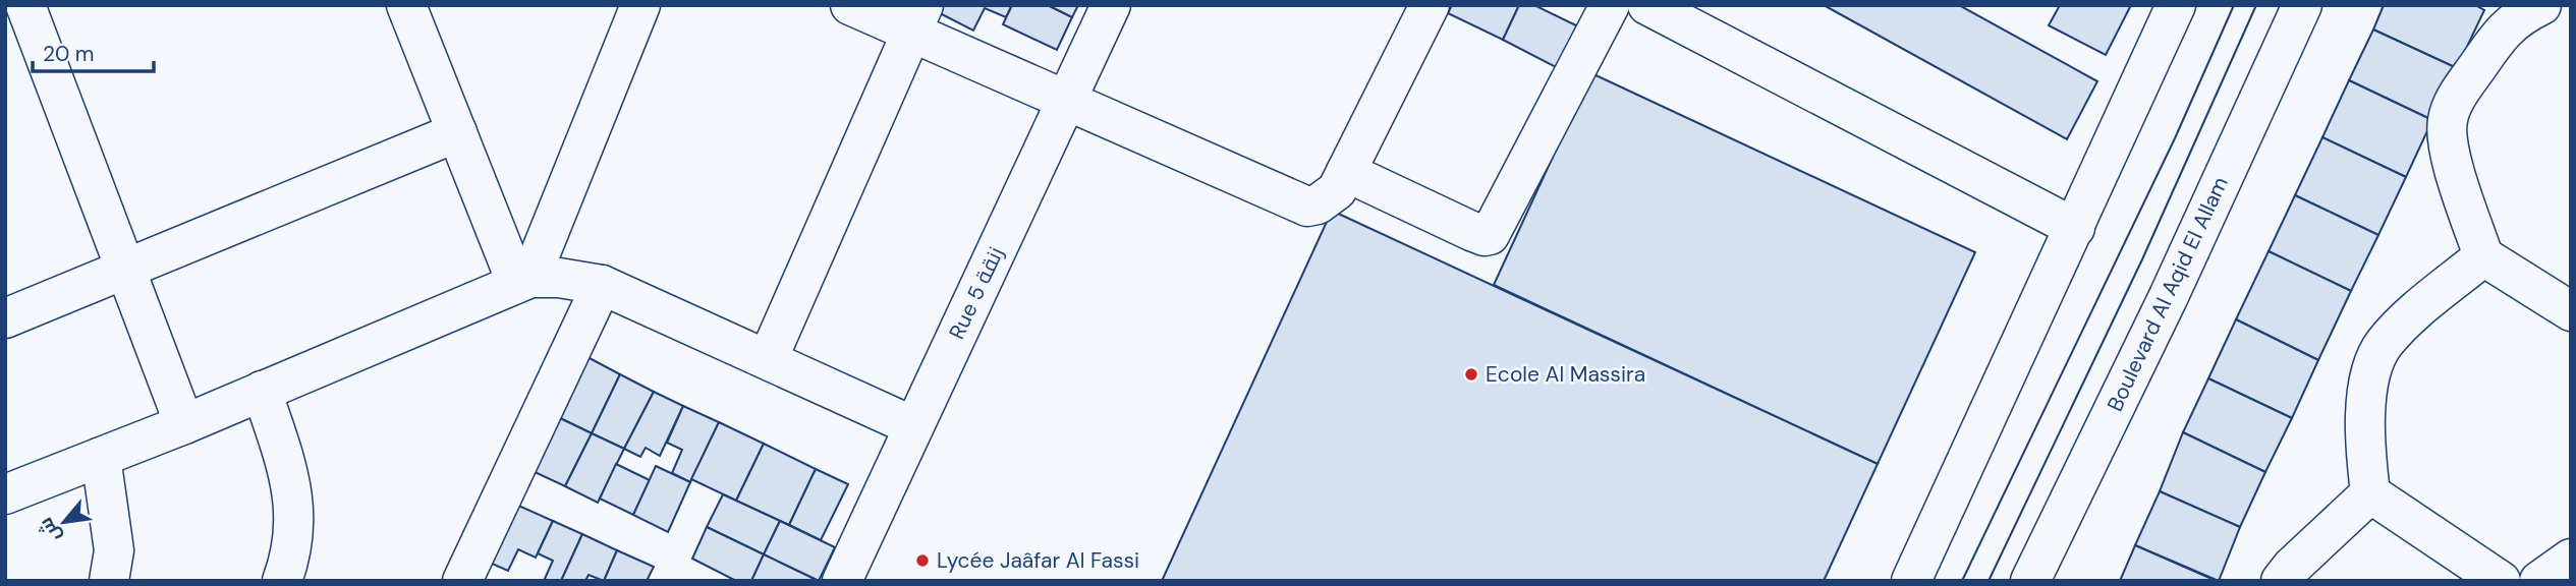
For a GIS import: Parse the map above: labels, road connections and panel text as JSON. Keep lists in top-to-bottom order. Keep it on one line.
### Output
{"streets":{"street":["Rue 5 زنقة","Boulevard Al Aqid El Allam"]},"places":["Ecole Al Massira","Lycée Jaâfar Al Fassi"],"scale_bar":"20 m","north":"bottom left"}
